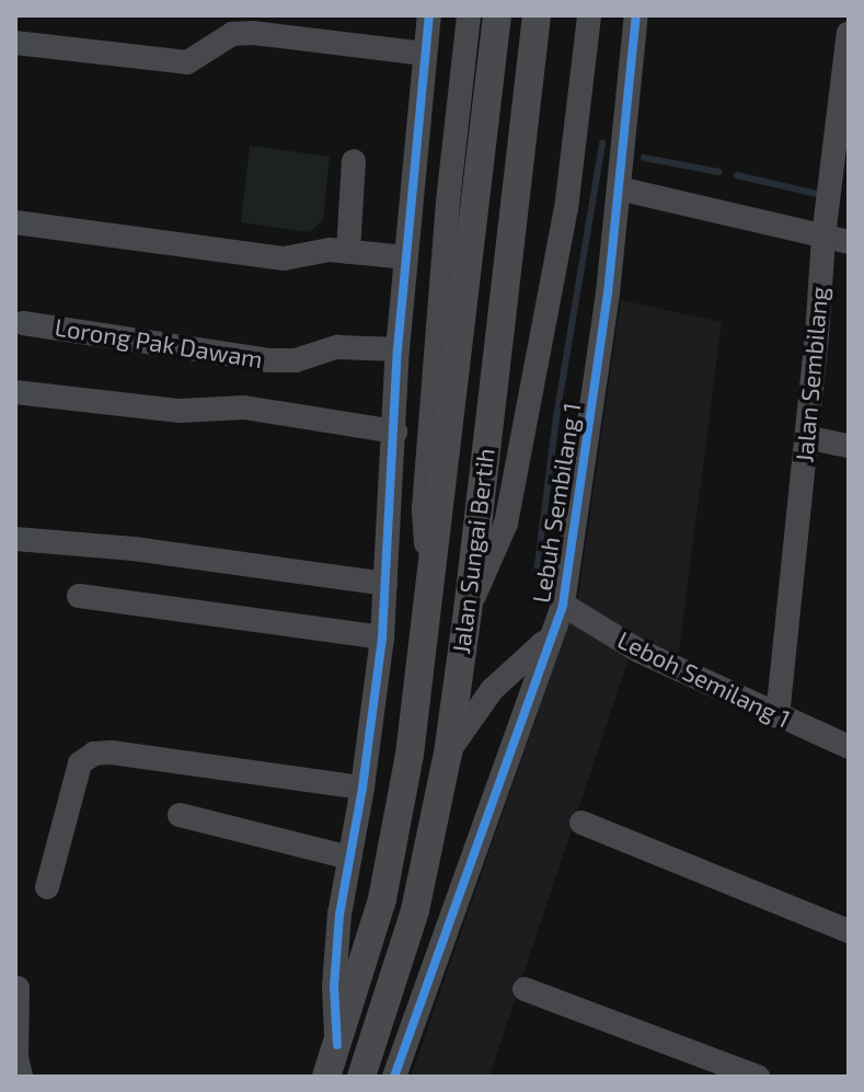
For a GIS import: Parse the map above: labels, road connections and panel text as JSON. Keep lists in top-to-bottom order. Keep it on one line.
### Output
{"streets":{"main road":["Jalan Sungai Bertih"],"street":["Lorong Pak Dawam","Jalan Sembilang","Lebuh Sembilang 1","Leboh Semilang 1"]},"crossings":[["Jalan Sembilang","Leboh Semilang 1"],["Lebuh Sembilang 1","Leboh Semilang 1"]]}
